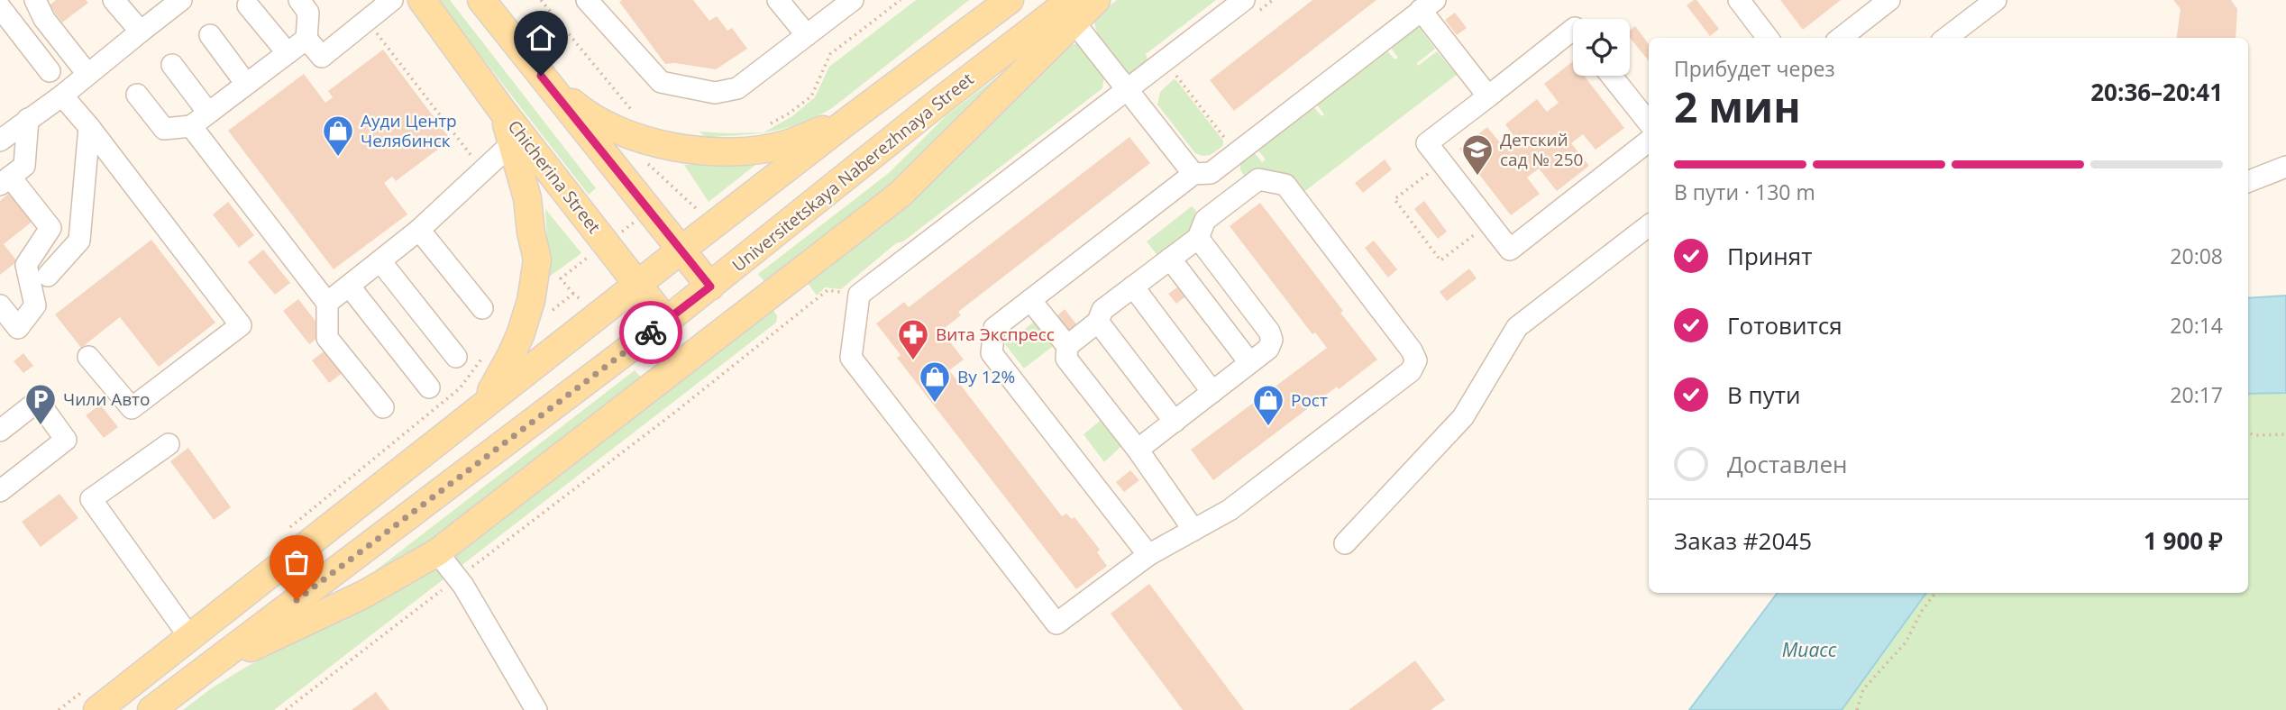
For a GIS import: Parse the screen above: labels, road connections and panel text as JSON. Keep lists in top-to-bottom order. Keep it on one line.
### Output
{"streets":{"main road":["Universitetskaya Naberezhnaya Street","Chicherina Street"]},"crossings":[["Universitetskaya Naberezhnaya Street","Chicherina Street"]],"water":["Миасс"],"places":{"shop":["Ауди Центр Челябинск","Ву 12%","Рост"],"school or university":["Детский сад № 250"],"pharmacy":["Вита Экспресс"],"parking":["Чили Авто"]},"page":{"heading":["2 мин","Прибудет через","20:36–20:41"],"panel":["Заказ #2045","1 900 ₽"],"bar":"В пути · 130 m","list":[["Принят","20:08"],["Готовится","20:14"],["В пути","20:17"],"Доставлен"]}}
